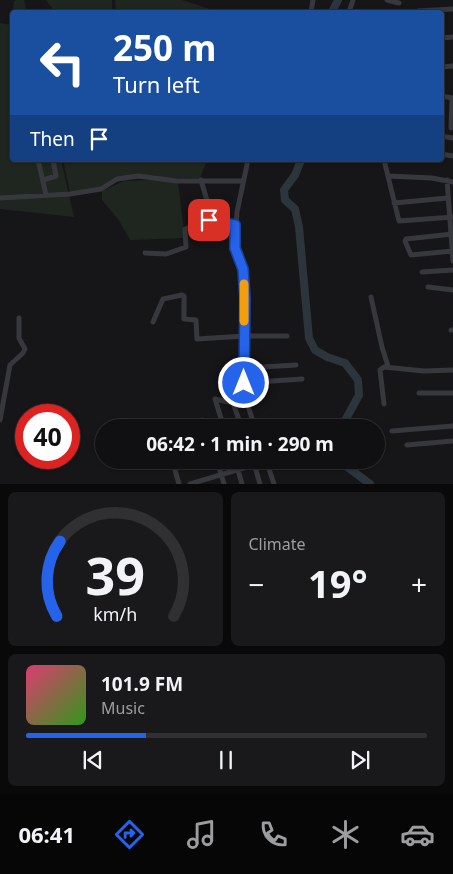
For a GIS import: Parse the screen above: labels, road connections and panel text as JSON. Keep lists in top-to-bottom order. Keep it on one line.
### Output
{"page":{"turn":["250 m","Turn left"],"then":"Then","limit":"40","trip":"06:42 · 1 min · 290 m","tile":"Climate","heat":["−","19°","+"],"song":["101.9 FM","Music"],"tabs":"06:41","gauge":["39","km/h"]}}
